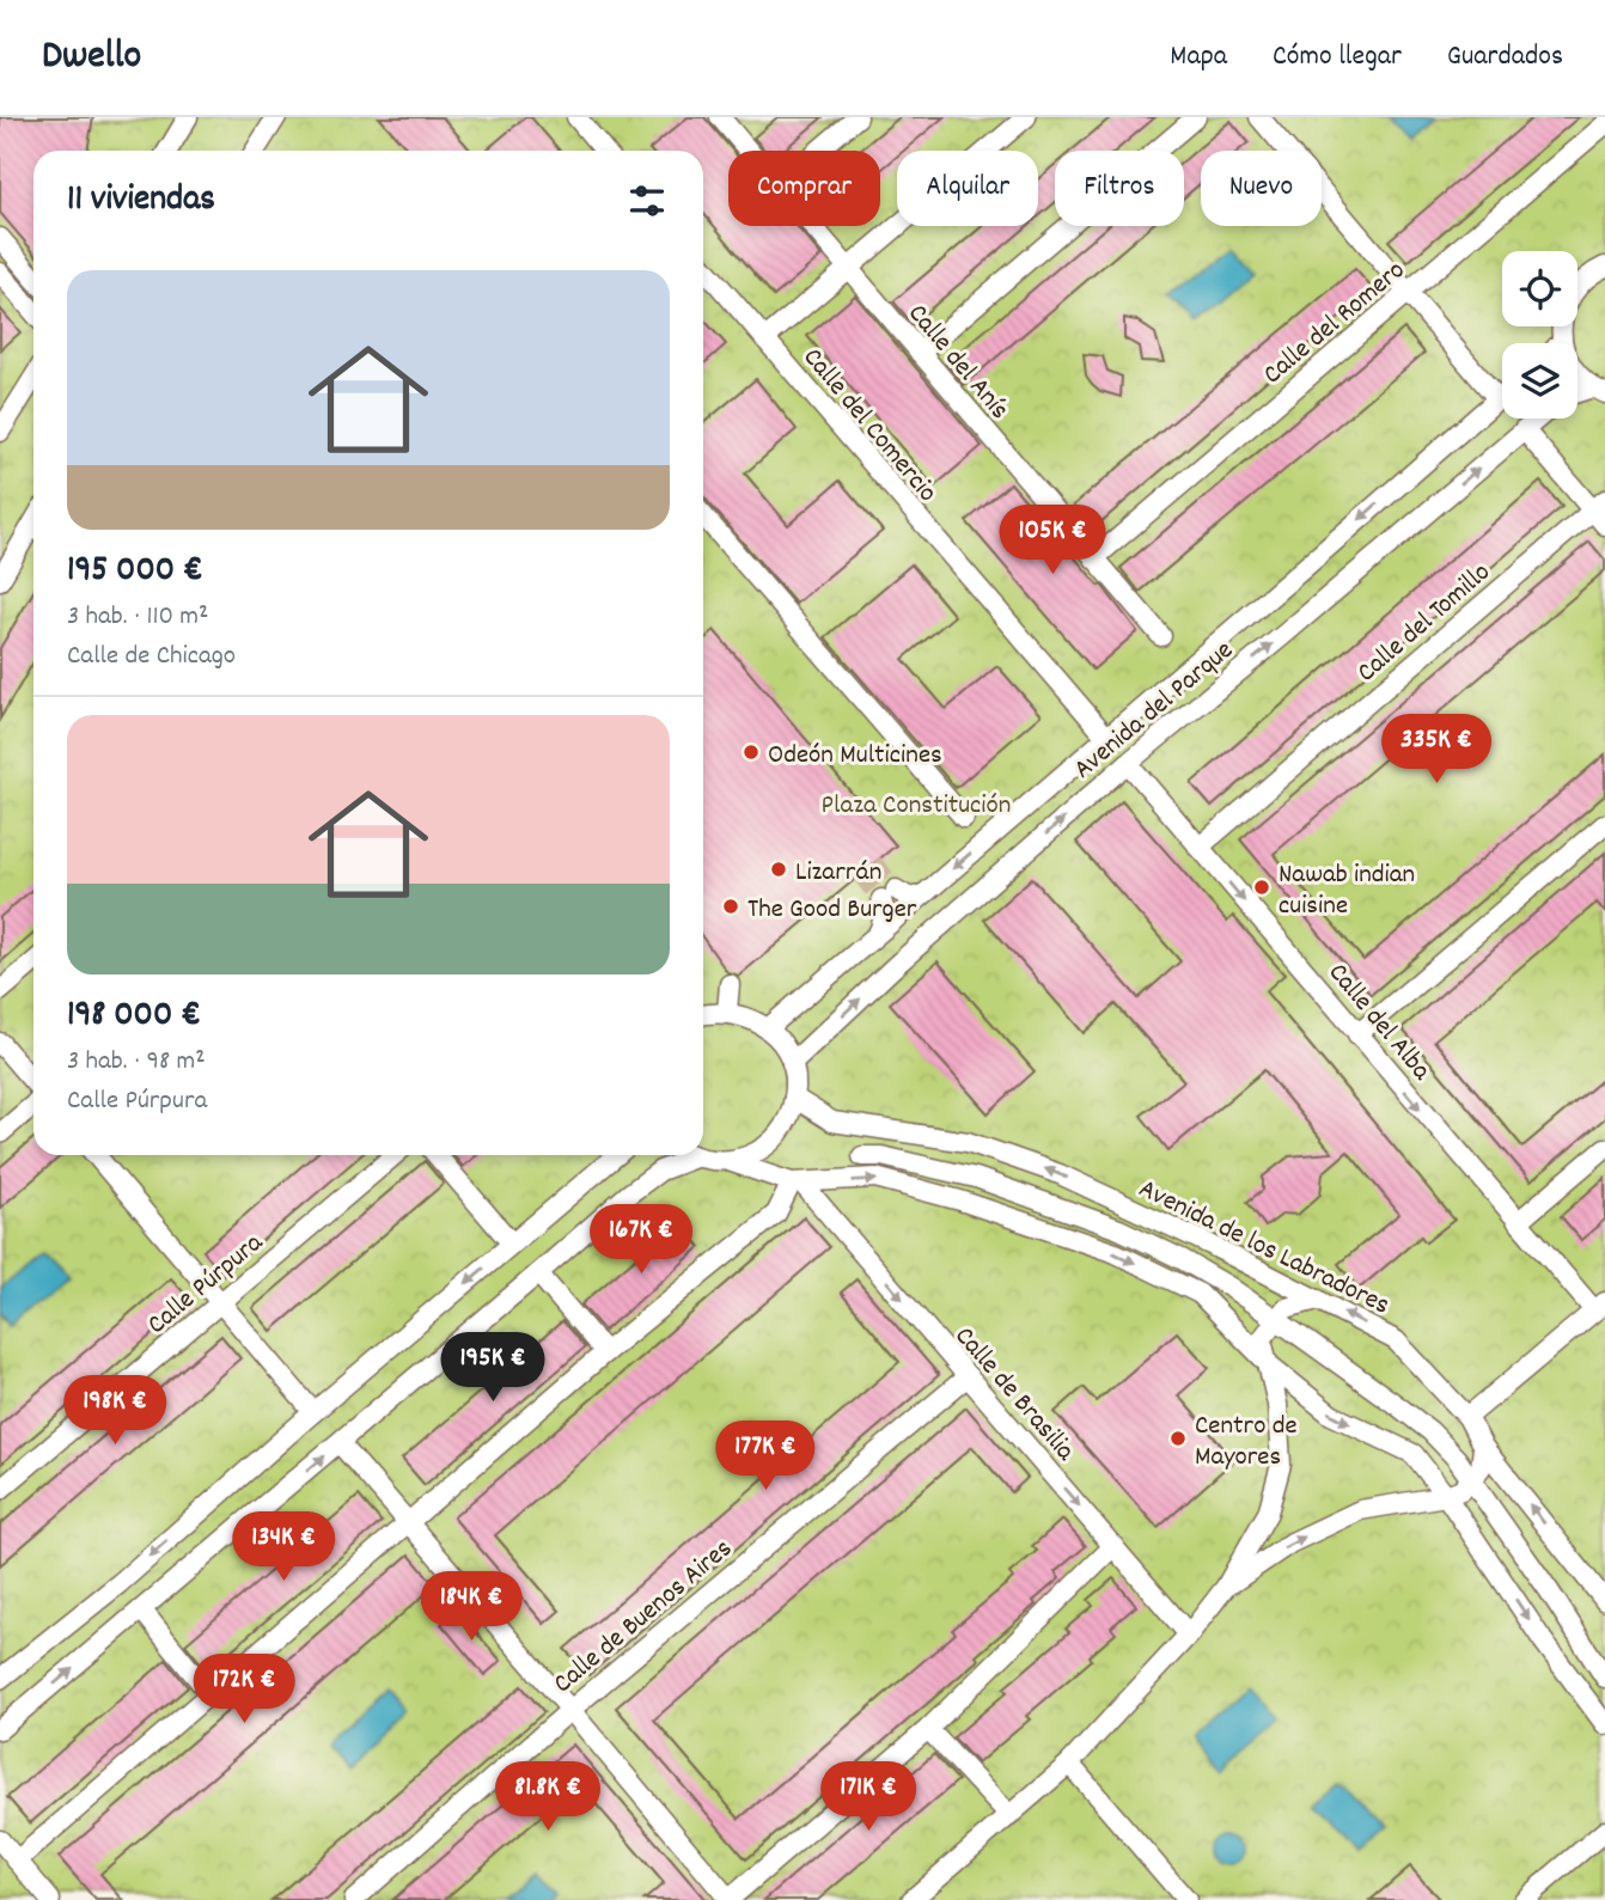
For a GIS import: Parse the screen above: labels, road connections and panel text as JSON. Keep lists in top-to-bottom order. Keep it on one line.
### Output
{"streets":{"street":["Calle del Romero","Calle del Anís","Calle del Comercio","Calle del Tomillo","Avenida del Parque","Calle del Alba","Avenida de los Labradores","Calle Púrpura","Calle de Brasilia","Calle de Buenos Aires"]},"crossings":[["Calle del Romero","Calle del Anís"],["Calle del Comercio","Avenida del Parque"],["Calle del Tomillo","Calle del Alba"],["Avenida del Parque","Calle del Alba"],["Calle de Brasilia","Calle de Buenos Aires"]],"one_way":["Calle del Alba","Calle de Brasilia"],"parks":["Plaza Constitución"],"places":["Odeón Multicines","Lizarrán","Nawab indian cuisine","The Good Burger","Centro de Mayores"],"page":{"header":"Dwello","nav":["Mapa","Cómo llegar","Guardados"],"chip":["Comprar","Alquilar","Filtros","Nuevo"],"heading":"11 viviendas","list":[{"name":"195 000 €","note":"3 hab. · 110 m² · Calle de Chicago"},{"name":"198 000 €","note":"3 hab. · 98 m² · Calle Púrpura"}],"price":["105K €","335K €","167K €","195K €","198K €","177K €","134K €","184K €","172K €","81.8K €","171K €"]}}
